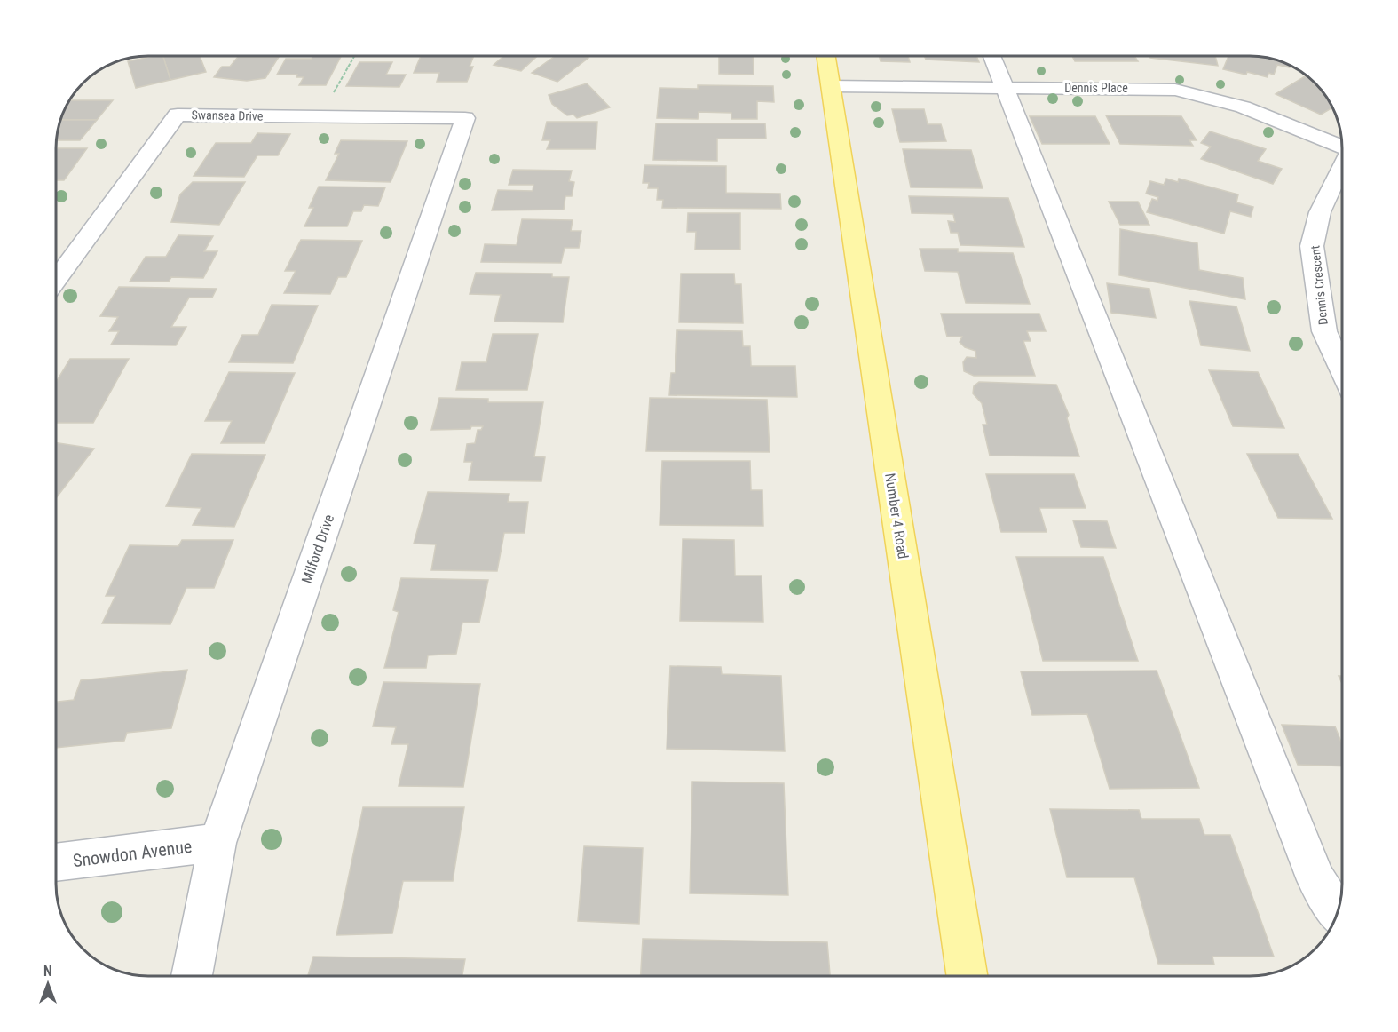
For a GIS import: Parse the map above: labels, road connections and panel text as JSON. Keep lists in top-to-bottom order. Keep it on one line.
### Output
{"streets":{"main road":["Number 4 Road"],"street":["Dennis Place","Swansea Drive","Dennis Crescent","Milford Drive","Snowdon Avenue"]},"crossings":[["Dennis Place","Number 4 Road"],["Swansea Drive","Milford Drive"],["Milford Drive","Snowdon Avenue"]],"north":"top"}
